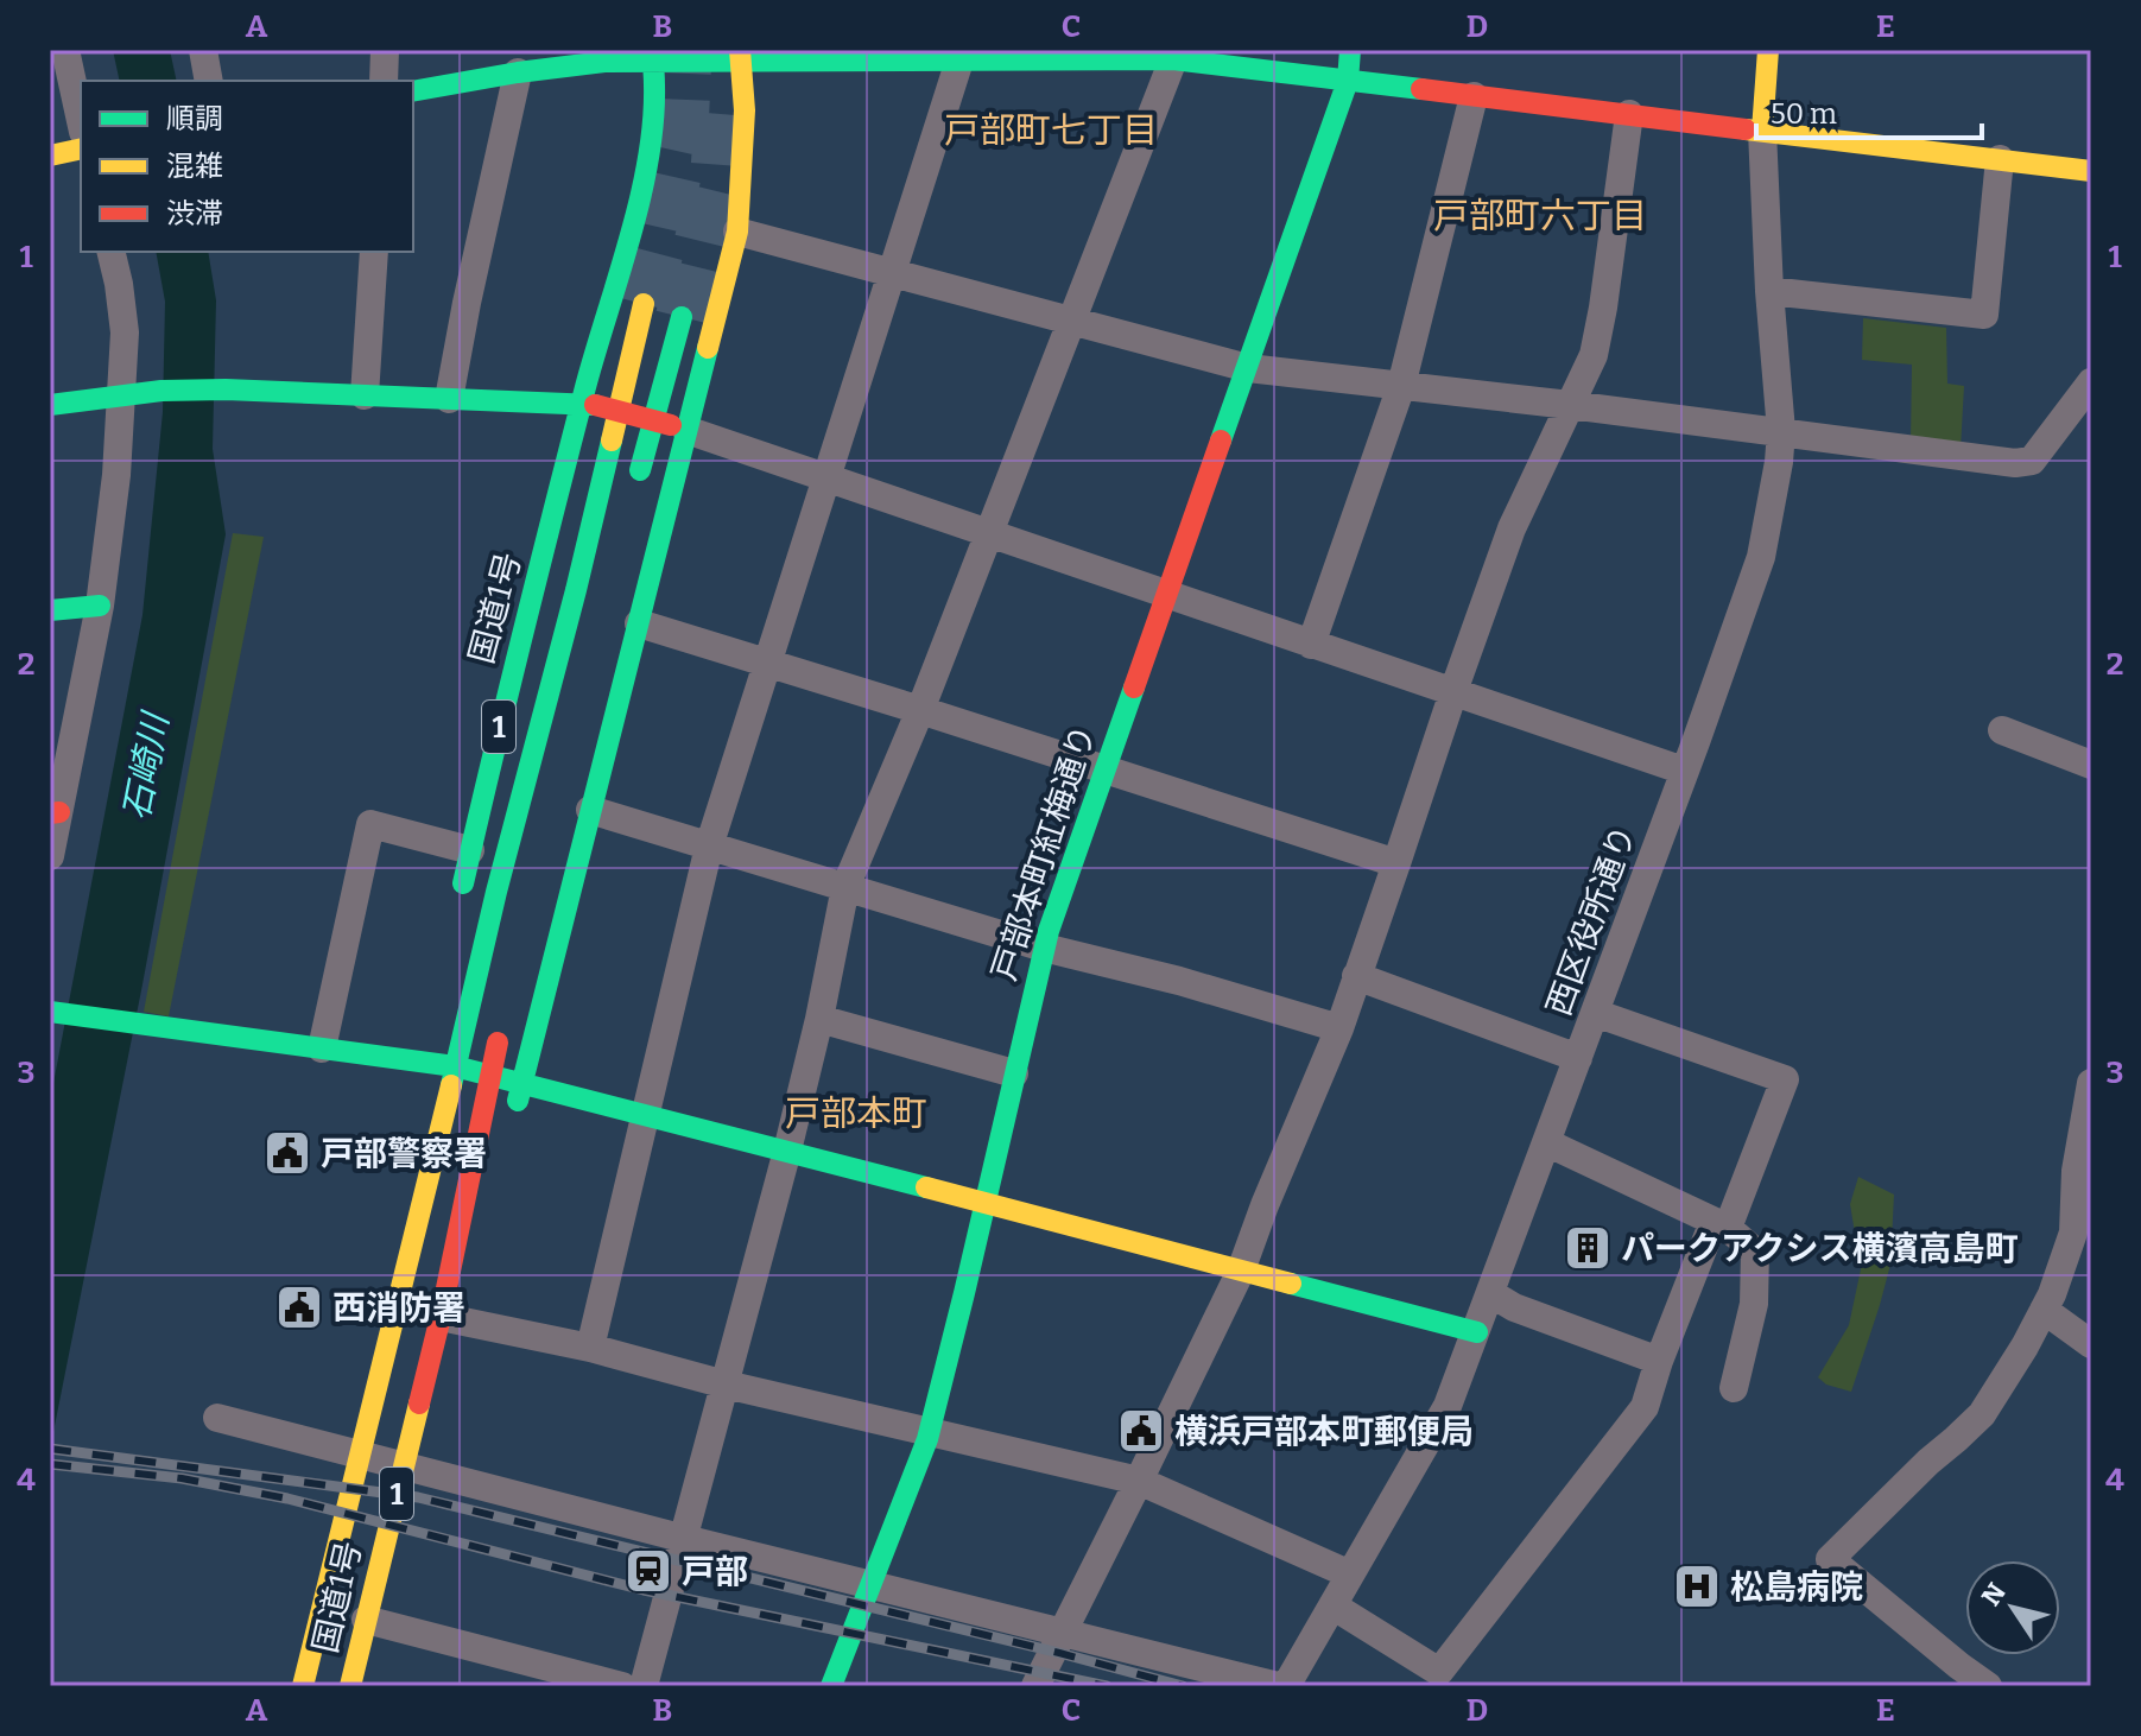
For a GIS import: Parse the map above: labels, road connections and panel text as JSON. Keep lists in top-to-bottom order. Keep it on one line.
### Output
{"streets":{"main road":["国道1号","1","戸部本町紅梅通り"],"street":["西区役所通り"]},"districts":["戸部町七丁目","戸部町六丁目","戸部本町"],"water":["石崎川"],"places":{"public building":["戸部警察署","西消防署","横浜戸部本町郵便局"],"building":["パークアクシス横濱高島町"],"station":["戸部"],"hospital":["松島病院"]},"legend":["順調","混雑","渋滞"],"scale_bar":"50 m","north":"top left","grid":{"columns":["A","B","C","D","E"],"rows":["1","2","3","4"]}}
